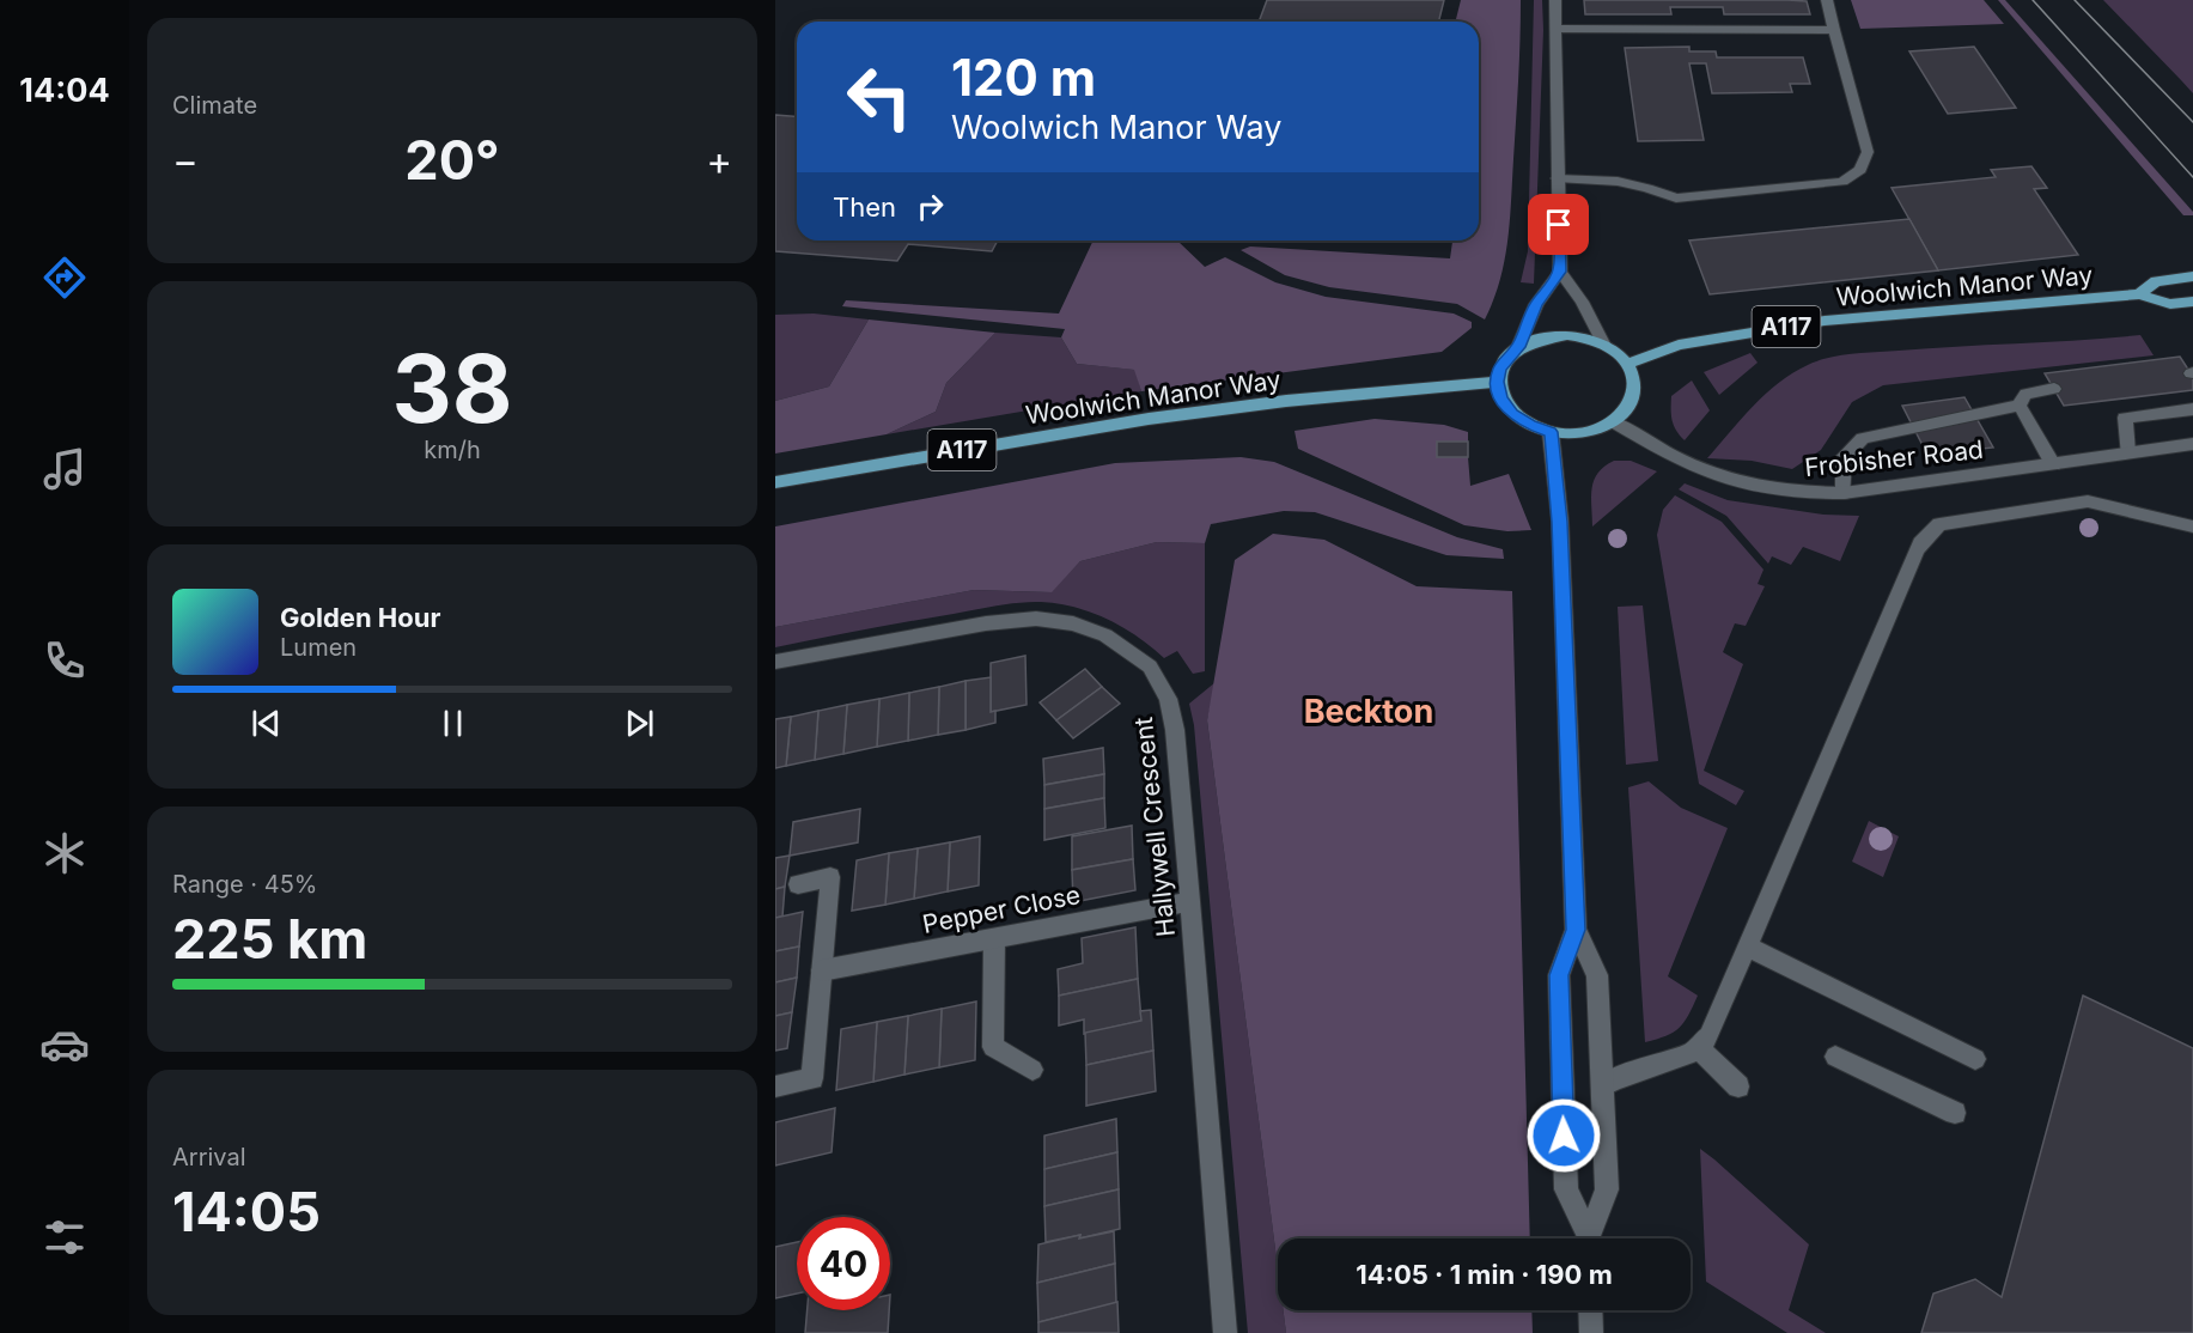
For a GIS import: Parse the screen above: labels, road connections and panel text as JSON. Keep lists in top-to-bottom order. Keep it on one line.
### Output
{"streets":{"main road":["Woolwich Manor Way","A117"],"street":["Frobisher Road","Hallywell Crescent","Pepper Close"]},"crossings":[["Woolwich Manor Way","Frobisher Road"],["Hallywell Crescent","Pepper Close"]],"districts":["Beckton"],"page":{"tabs":"14:04","tile":["Climate",["38","km/h"],["Range · 45%","225 km"],["Arrival","14:05"]],"turn":["120 m","Woolwich Manor Way"],"heat":["−","20°","+"],"then":"Then","song":["Golden Hour","Lumen"],"limit":"40","trip":"14:05 · 1 min · 190 m"}}
